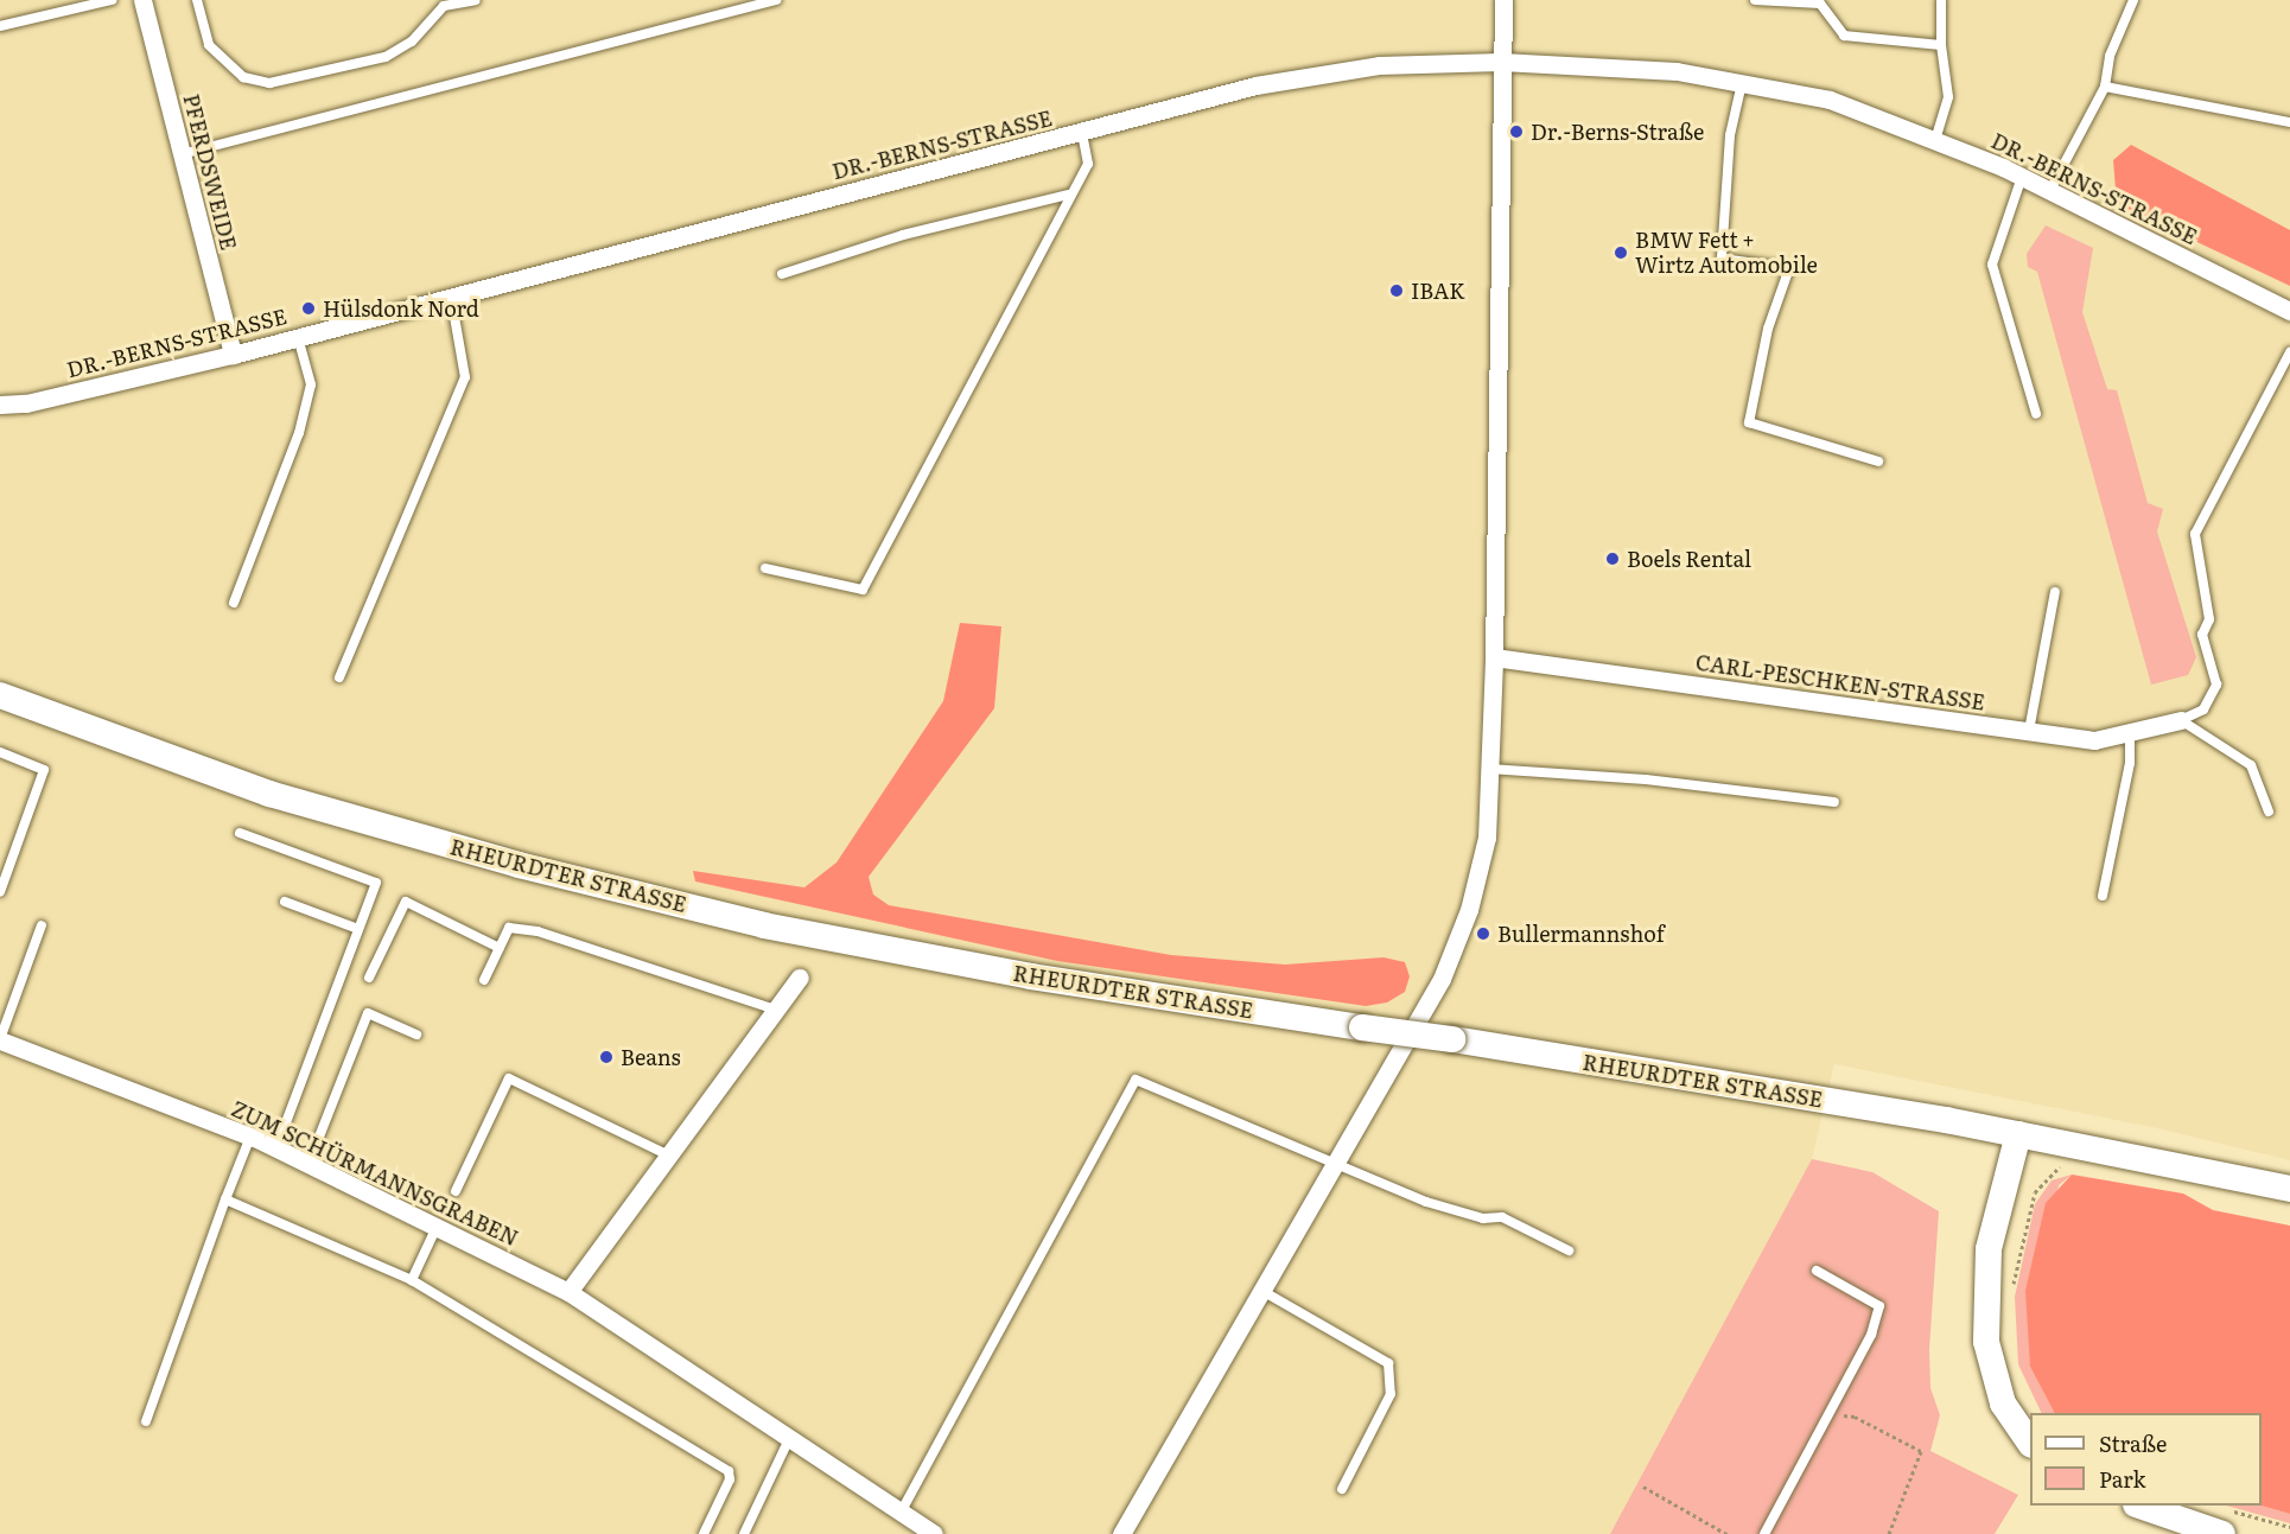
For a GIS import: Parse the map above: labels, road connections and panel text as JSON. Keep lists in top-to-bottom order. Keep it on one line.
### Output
{"streets":{"main road":["RHEURDTER STRASSE"],"street":["DR.-BERNS-STRASSE","PFERDSWEIDE","CARL-PESCHKEN-STRASSE","ZUM SCHÜRMANNSGRABEN"]},"crossings":[["DR.-BERNS-STRASSE","PFERDSWEIDE"]],"places":["Dr.-Berns-Straße","BMW Fett + Wirtz Automobile","IBAK","Hülsdonk Nord","Boels Rental","Bullermannshof","Beans"],"legend":["Straße","Park"]}
